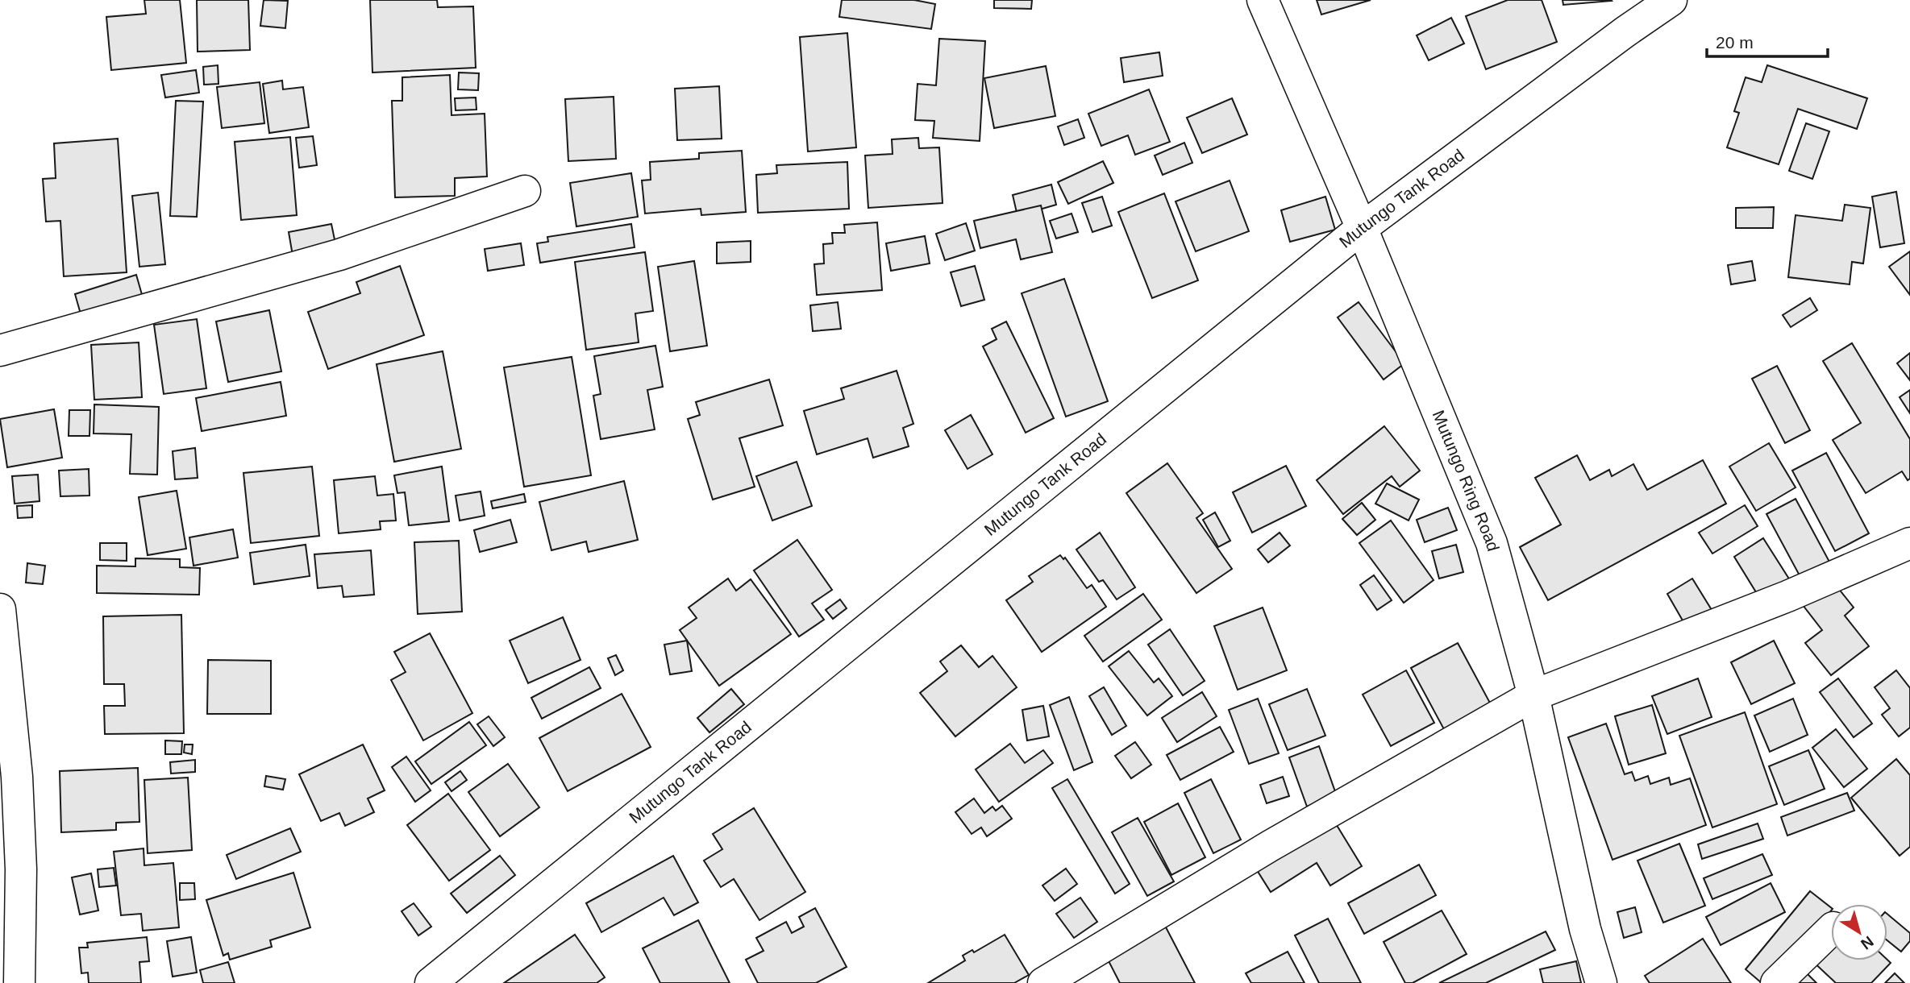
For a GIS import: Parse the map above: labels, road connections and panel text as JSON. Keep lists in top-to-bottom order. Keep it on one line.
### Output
{"streets":{"street":["Mutungo Tank Road","Mutungo Ring Road"]},"crossings":[["Mutungo Tank Road","Mutungo Ring Road"]],"scale_bar":"20 m","north":"bottom right"}
